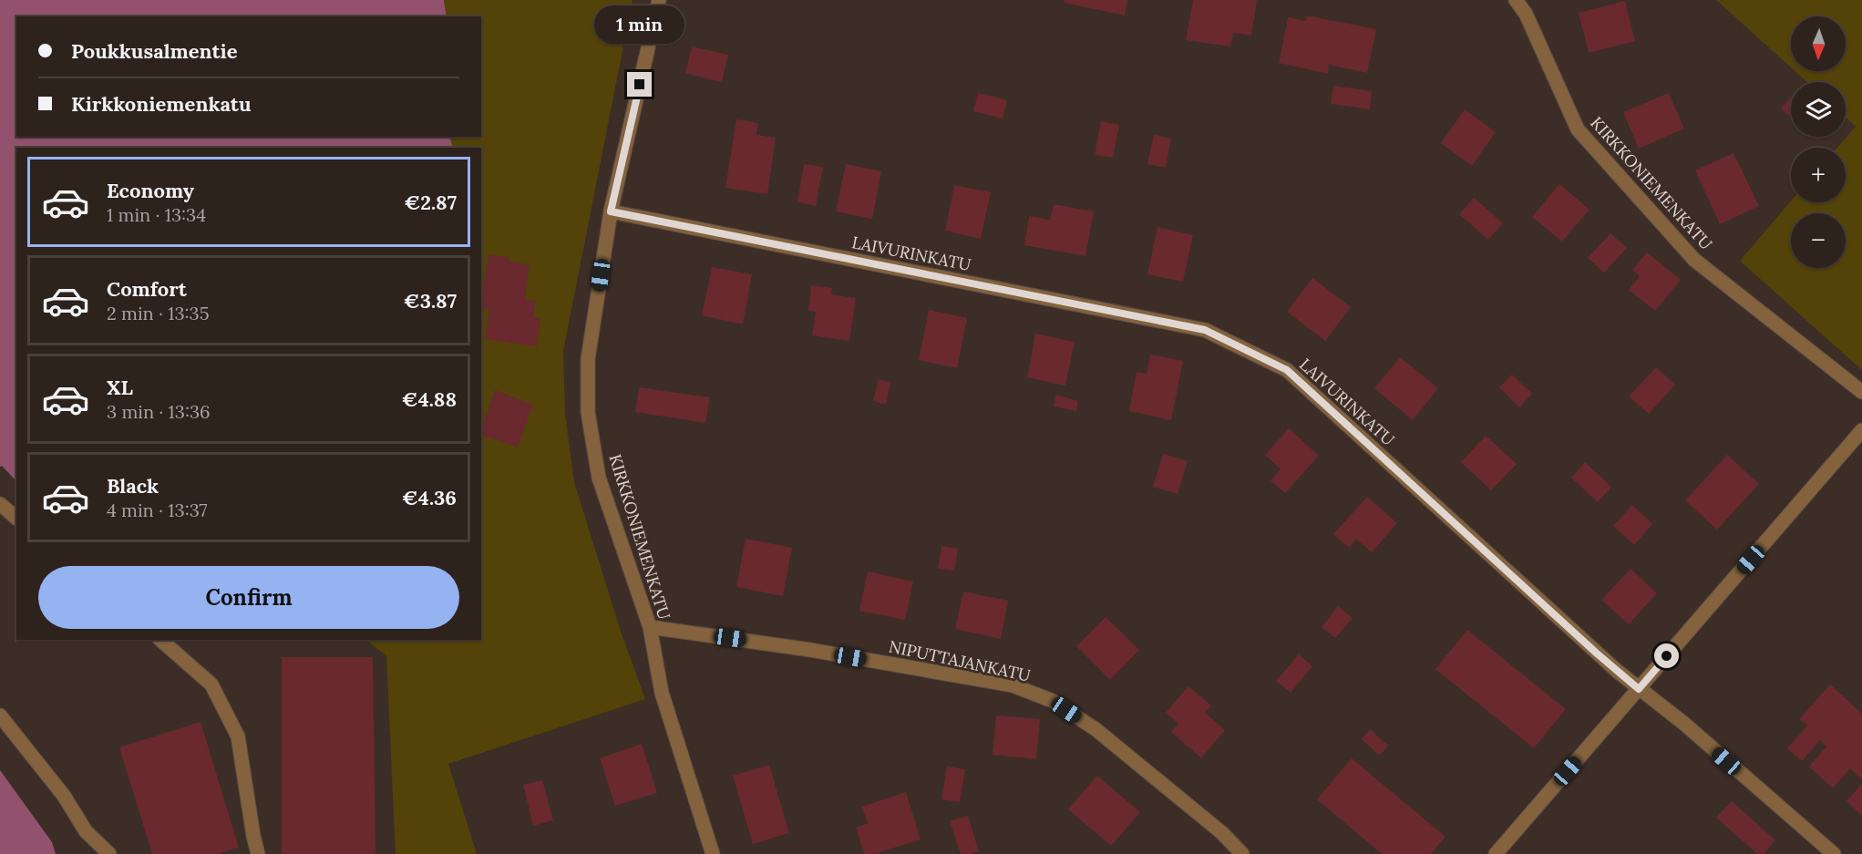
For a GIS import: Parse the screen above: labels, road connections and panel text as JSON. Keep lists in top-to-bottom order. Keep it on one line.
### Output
{"streets":{"street":["KIRKKONIEMENKATU","LAIVURINKATU","NIPUTTAJANKATU"]},"crossings":[["KIRKKONIEMENKATU","LAIVURINKATU"],["KIRKKONIEMENKATU","NIPUTTAJANKATU"]],"north":"bottom","page":{"bubble":"1 min","map_buttons":["+","−"],"banner":["Poukkusalmentie","Kirkkoniemenkatu"],"list":[{"name":"Economy","note":"1 min · 13:34","value":"€2.87"},{"name":"Comfort","note":"2 min · 13:35","value":"€3.87"},{"name":"XL","note":"3 min · 13:36","value":"€4.88"},{"name":"Black","note":"4 min · 13:37","value":"€4.36"}],"buttons":"Confirm"}}
